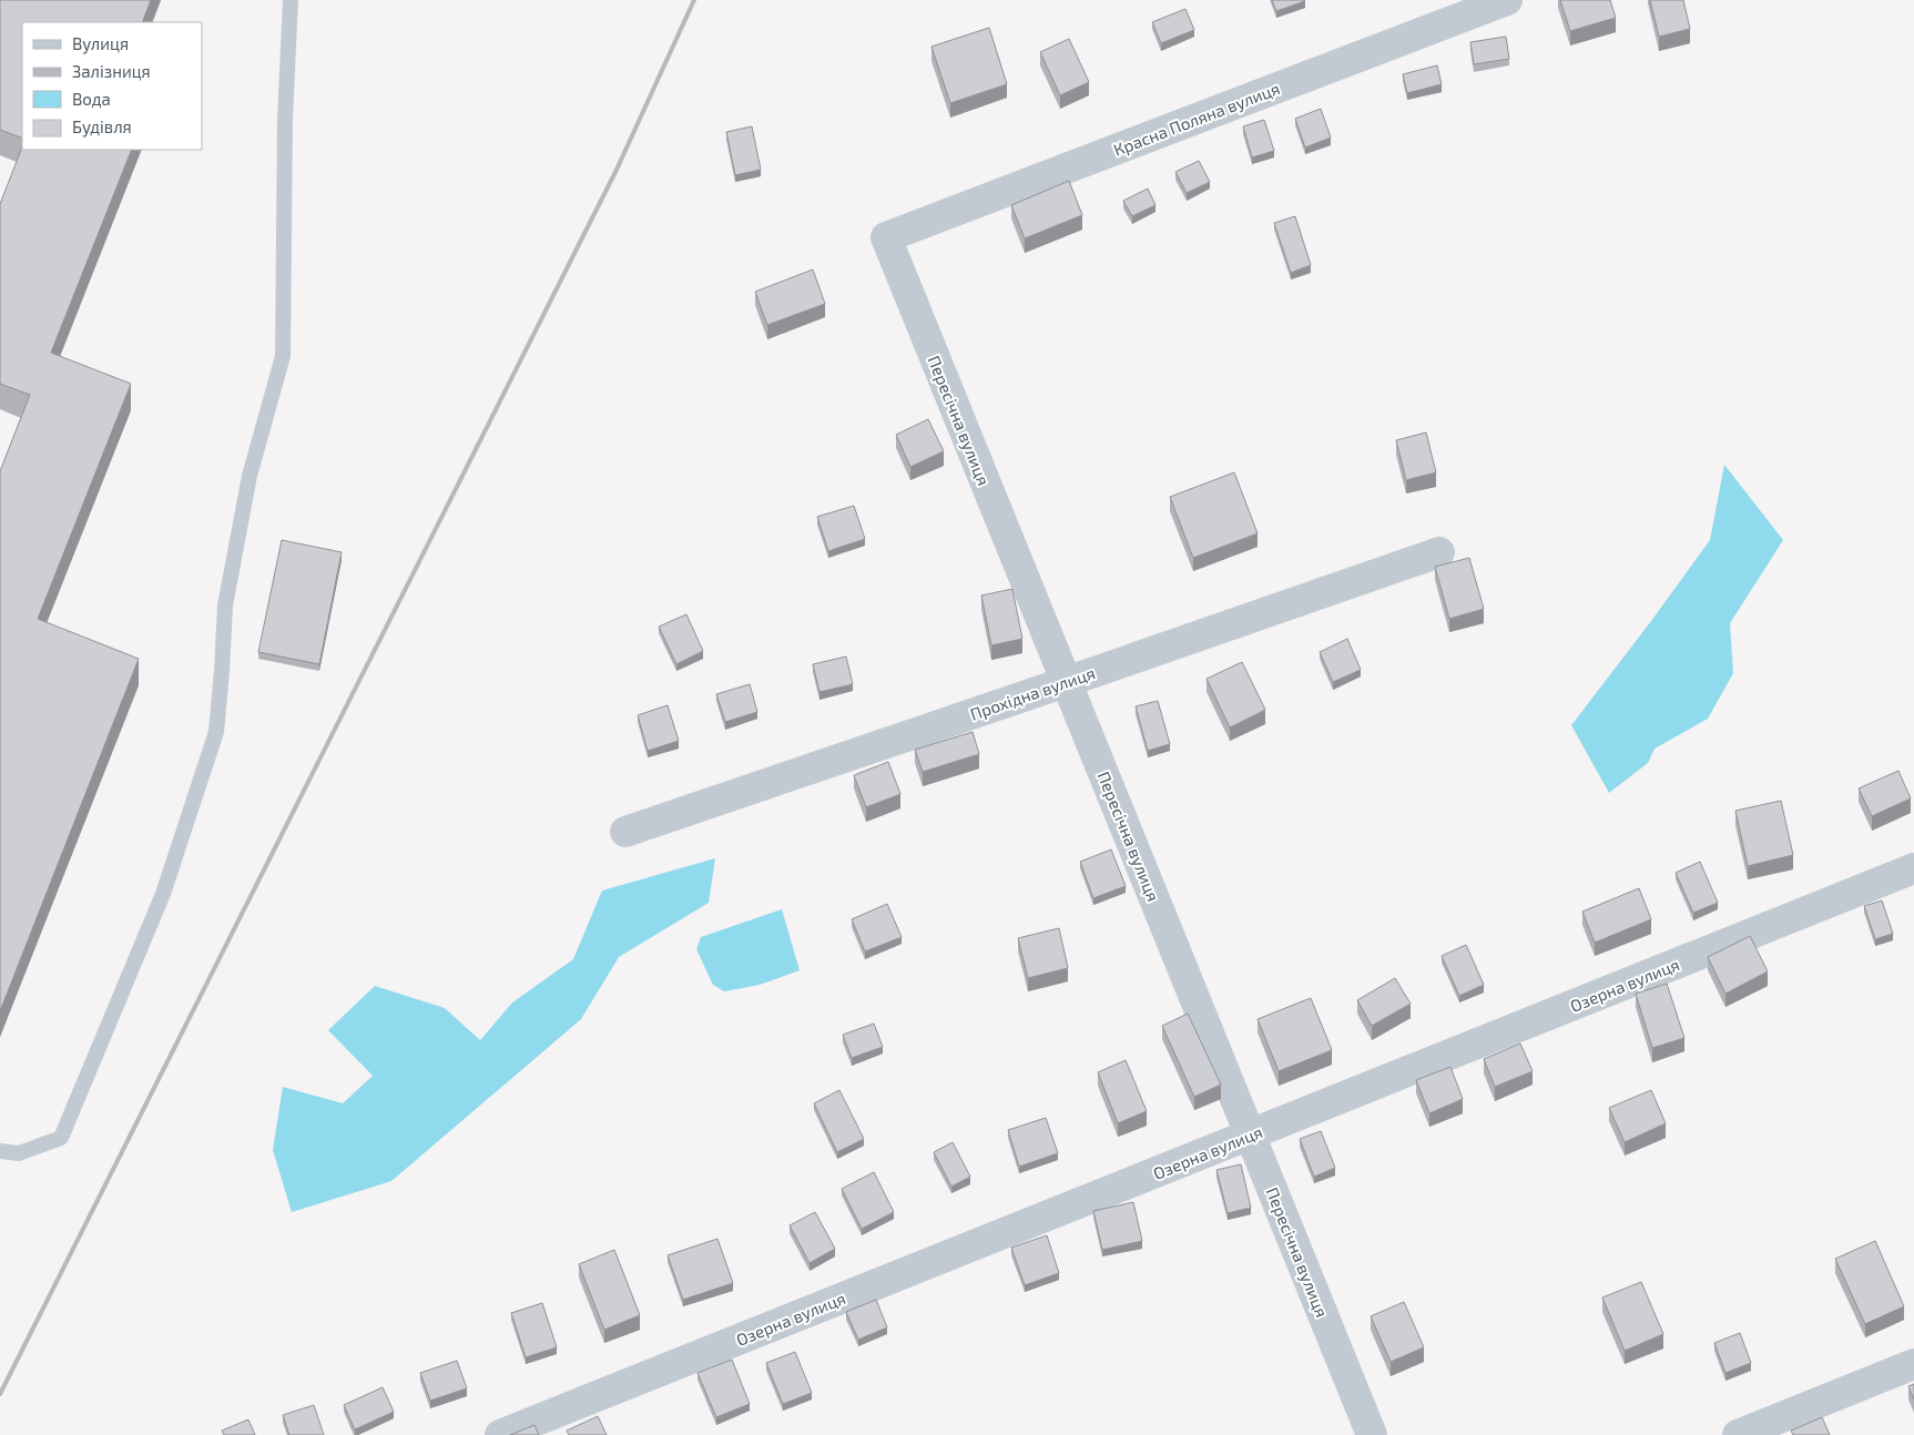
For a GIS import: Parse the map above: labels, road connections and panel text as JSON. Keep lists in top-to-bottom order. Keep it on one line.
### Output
{"streets":{"street":["Красна Поляна вулиця","Пересічна вулиця","Прохідна вулиця","Озерна вулиця"]},"crossings":[["Красна Поляна вулиця","Пересічна вулиця"],["Пересічна вулиця","Прохідна вулиця"],["Пересічна вулиця","Озерна вулиця"]],"legend":["Вулиця","Залізниця","Вода","Будівля"]}
